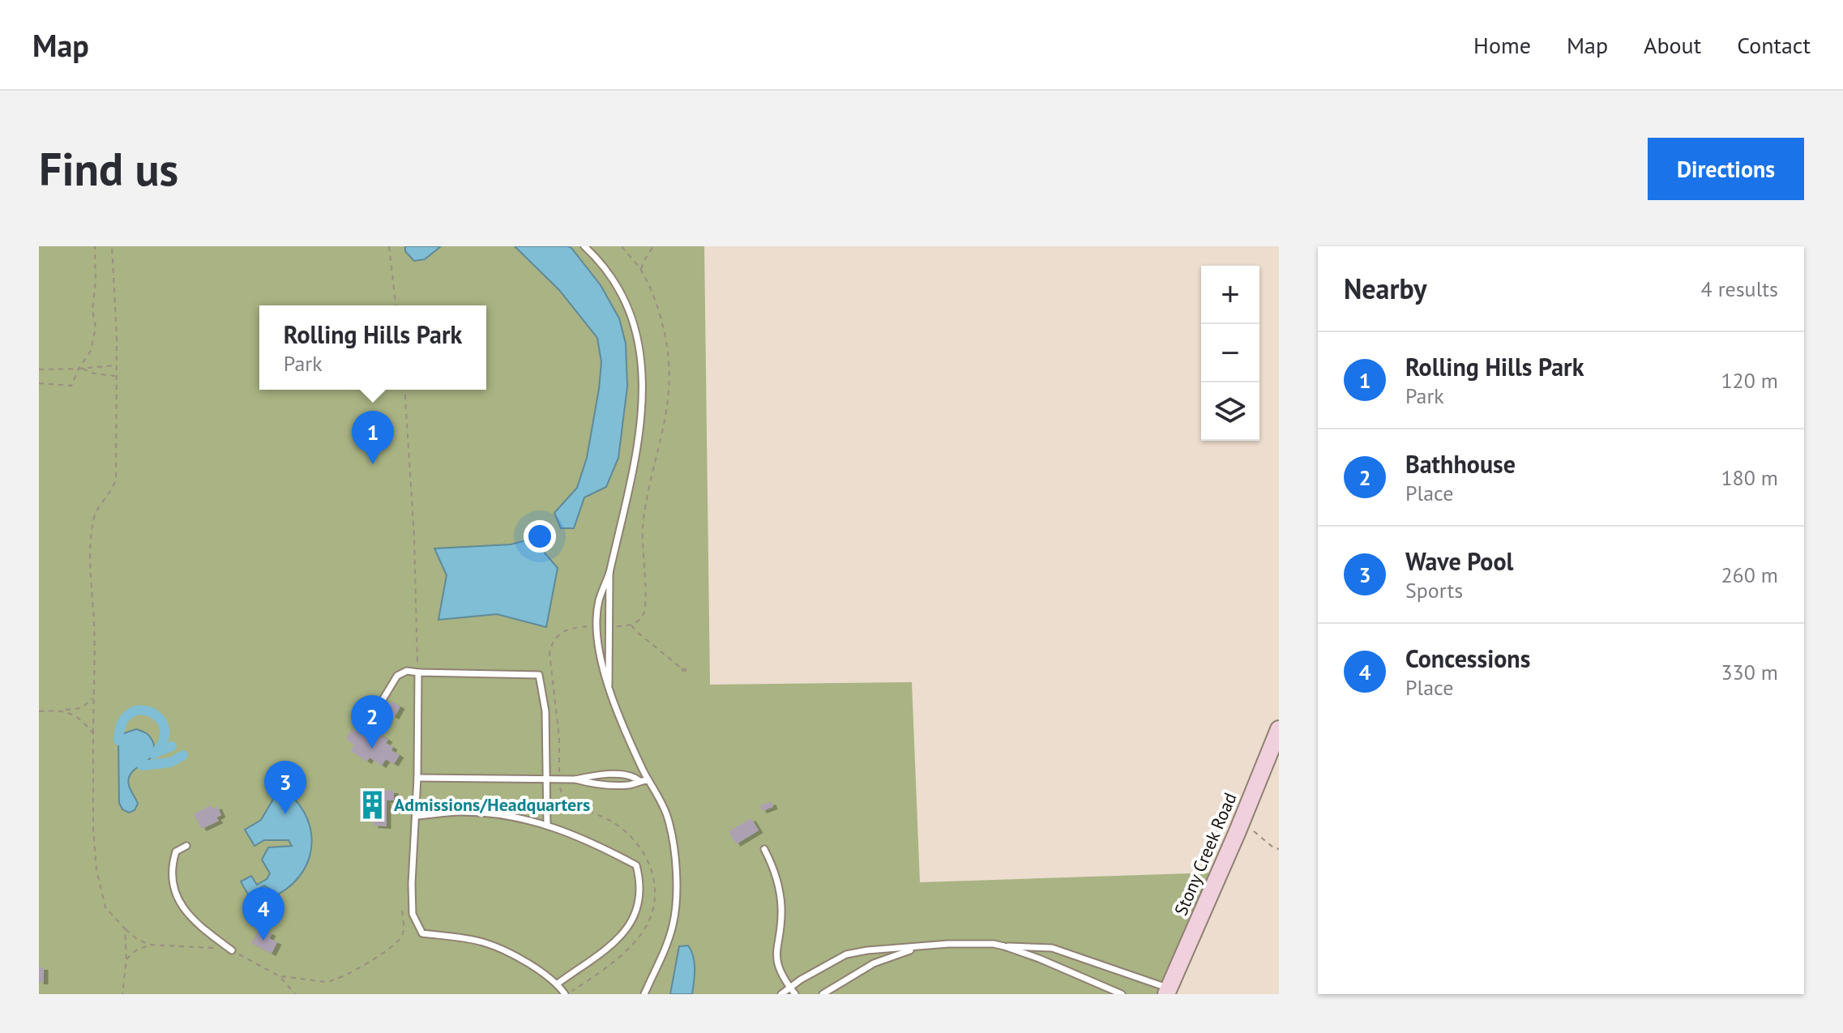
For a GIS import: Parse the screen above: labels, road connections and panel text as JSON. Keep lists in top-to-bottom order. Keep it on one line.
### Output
{"streets":{"main road":["Stony Creek Road"]},"places":{"building":["Admissions/Headquarters"]},"page":{"header":"Map","nav":["Home","Map","About","Contact"],"buttons":"Directions","title":"Find us","heading":["Nearby","4 results"],"map_buttons":["+","−"],"popup":["Rolling Hills Park","Park"],"list":[{"mark":"1","name":"Rolling Hills Park","note":"Park","value":"120 m"},{"mark":"2","name":"Bathhouse","note":"Place","value":"180 m"},{"mark":"3","name":"Wave Pool","note":"Sports","value":"260 m"},{"mark":"4","name":"Concessions","note":"Place","value":"330 m"}],"pins":["1","2","3","4"]}}
